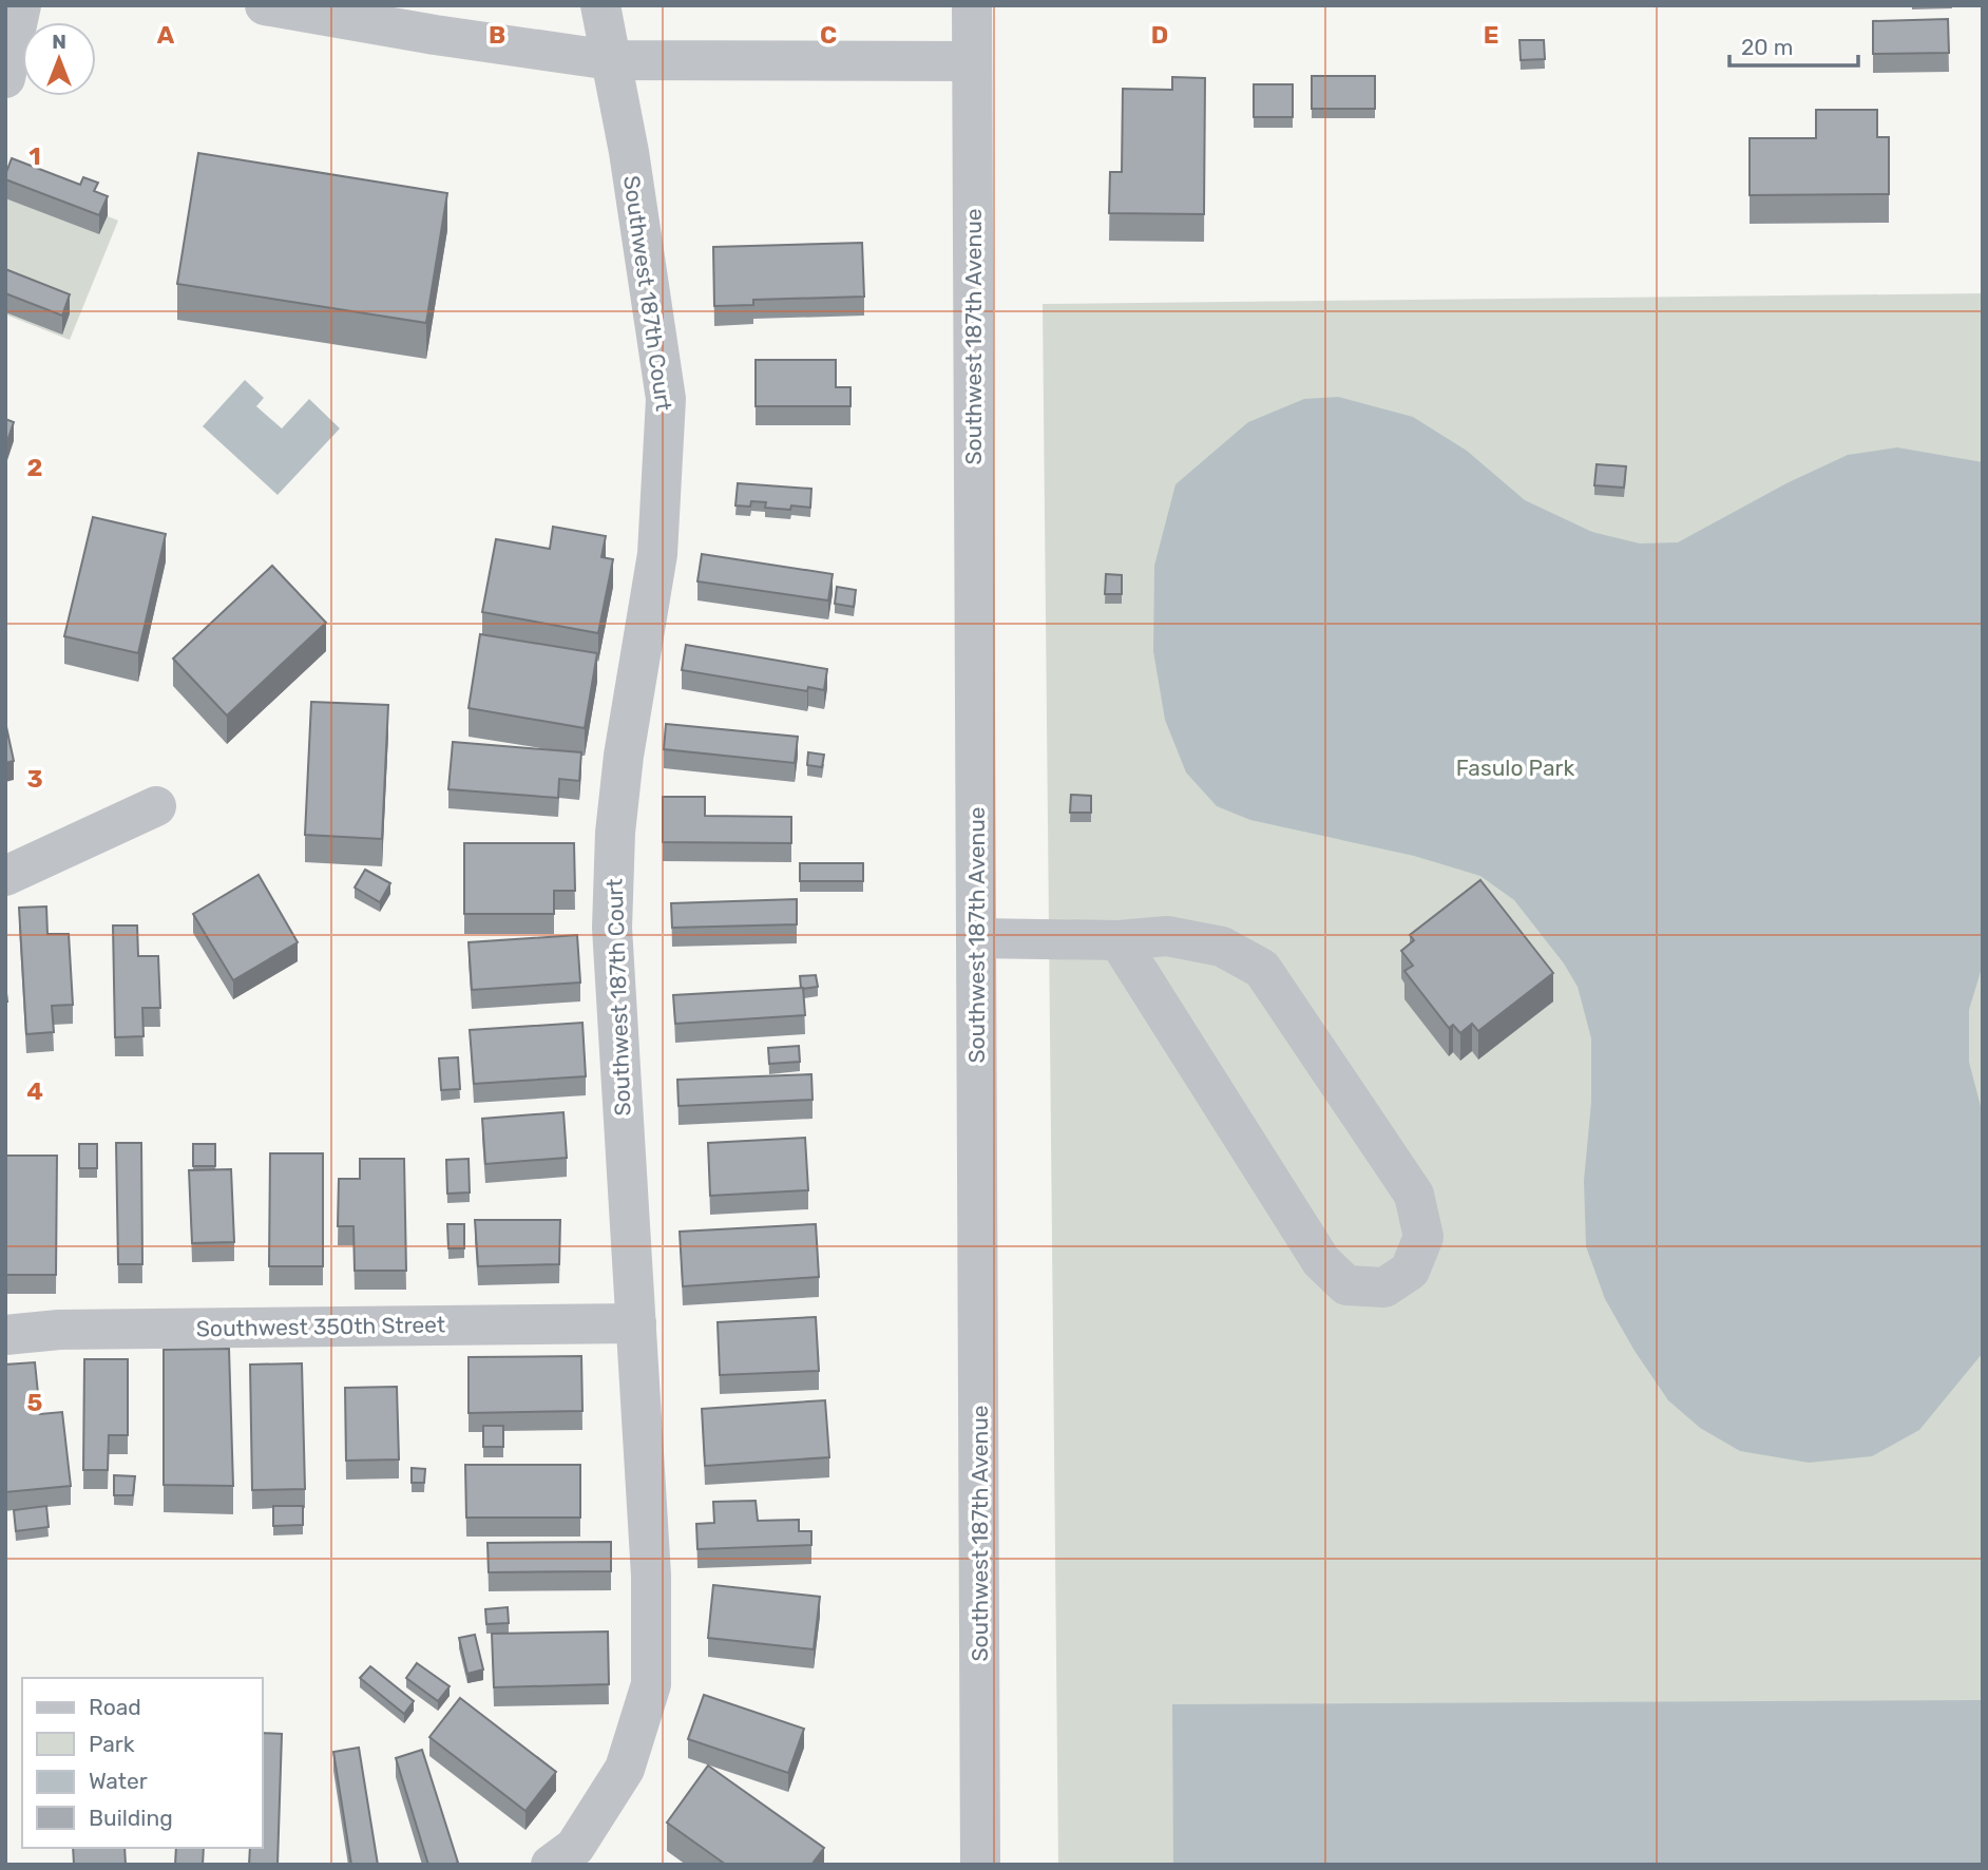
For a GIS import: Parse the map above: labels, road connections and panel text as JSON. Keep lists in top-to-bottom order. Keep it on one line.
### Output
{"streets":{"street":["Southwest 187th Court","Southwest 187th Avenue","Southwest 350th Street"]},"crossings":[["Southwest 187th Court","Southwest 350th Street"]],"parks":["Fasulo Park"],"legend":["Road","Park","Water","Building"],"scale_bar":"20 m","north":"top","grid":{"columns":["A","B","C","D","E"],"rows":["1","2","3","4","5"]}}
